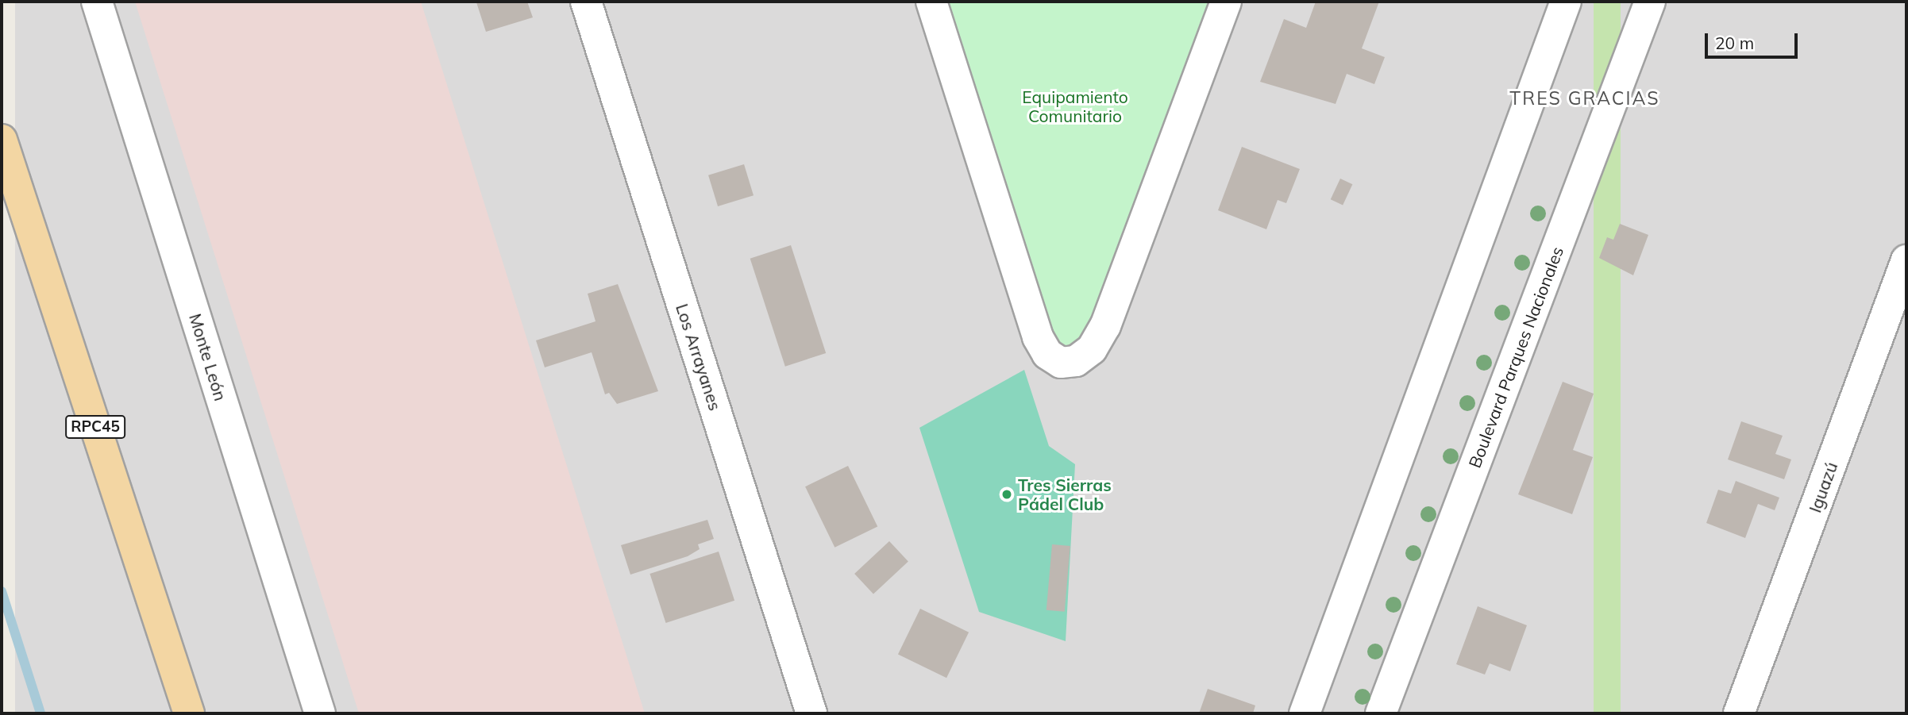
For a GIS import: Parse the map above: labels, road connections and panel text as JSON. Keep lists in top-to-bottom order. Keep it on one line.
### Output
{"streets":{"main road":["RPC45"],"street":["Monte León","Los Arrayanes","Boulevard Parques Nacionales","Iguazú"]},"districts":["TRES GRACIAS"],"parks":["Equipamiento Comunitario"],"places":["Tres Sierras Pádel Club"],"scale_bar":"20 m"}
